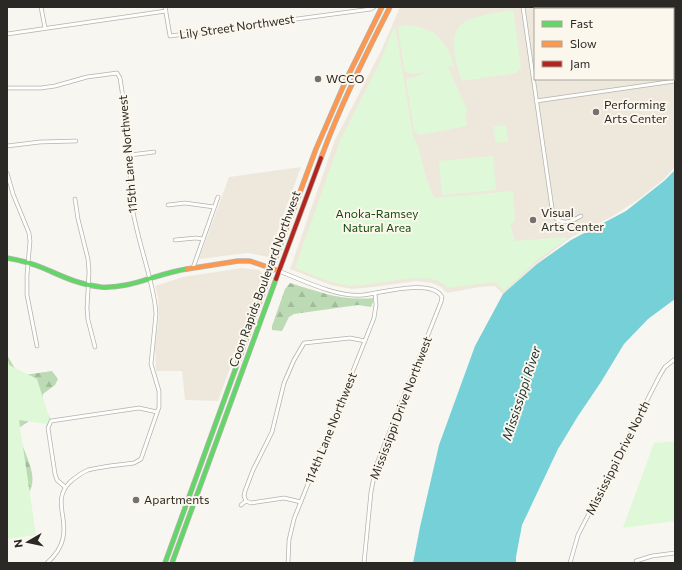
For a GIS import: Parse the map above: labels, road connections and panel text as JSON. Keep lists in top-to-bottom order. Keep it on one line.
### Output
{"streets":{"main road":["Coon Rapids Boulevard Northwest"],"street":["Lily Street Northwest","115th Lane Northwest","Mississippi Drive Northwest","114th Lane Northwest","Mississippi Drive North"]},"crossings":[["Mississippi Drive Northwest","114th Lane Northwest"]],"water":["Mississippi River"],"parks":["Anoka-Ramsey Natural Area"],"places":["WCCO","Performing Arts Center","Visual Arts Center","Apartments"],"legend":["Fast","Slow","Jam"],"north":"left"}
